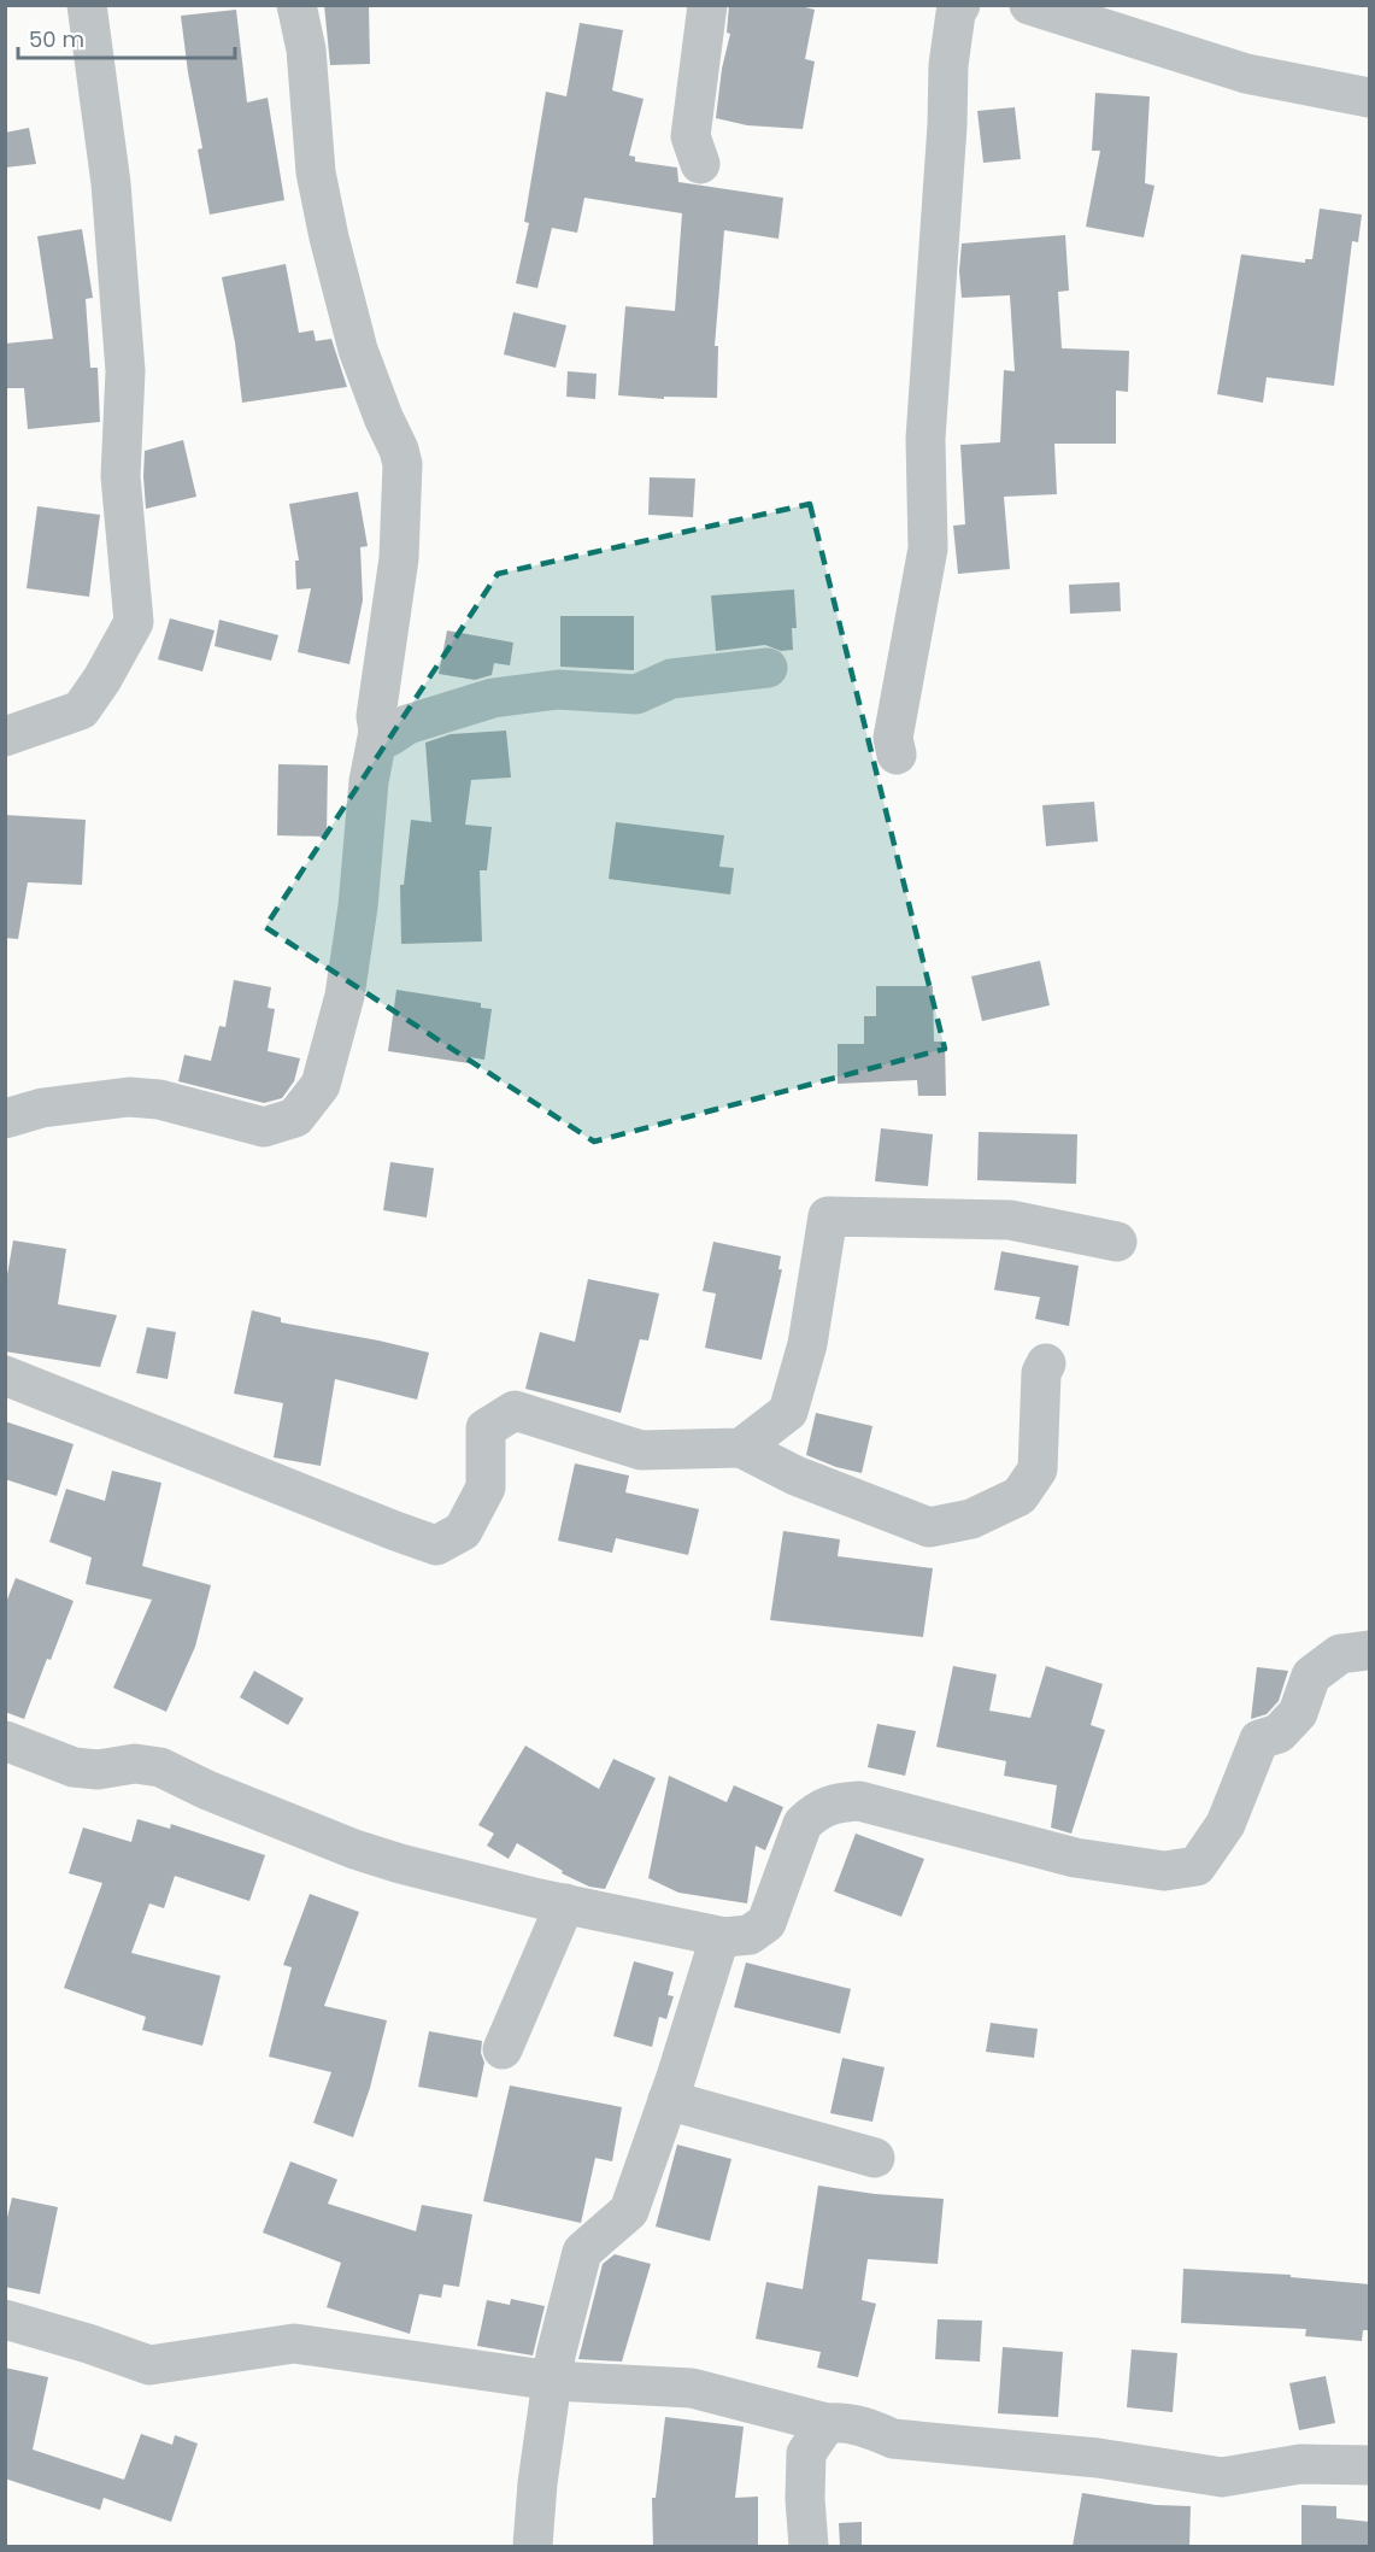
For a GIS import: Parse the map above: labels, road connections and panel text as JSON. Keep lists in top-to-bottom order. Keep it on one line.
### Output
{"scale_bar":"50 m"}
